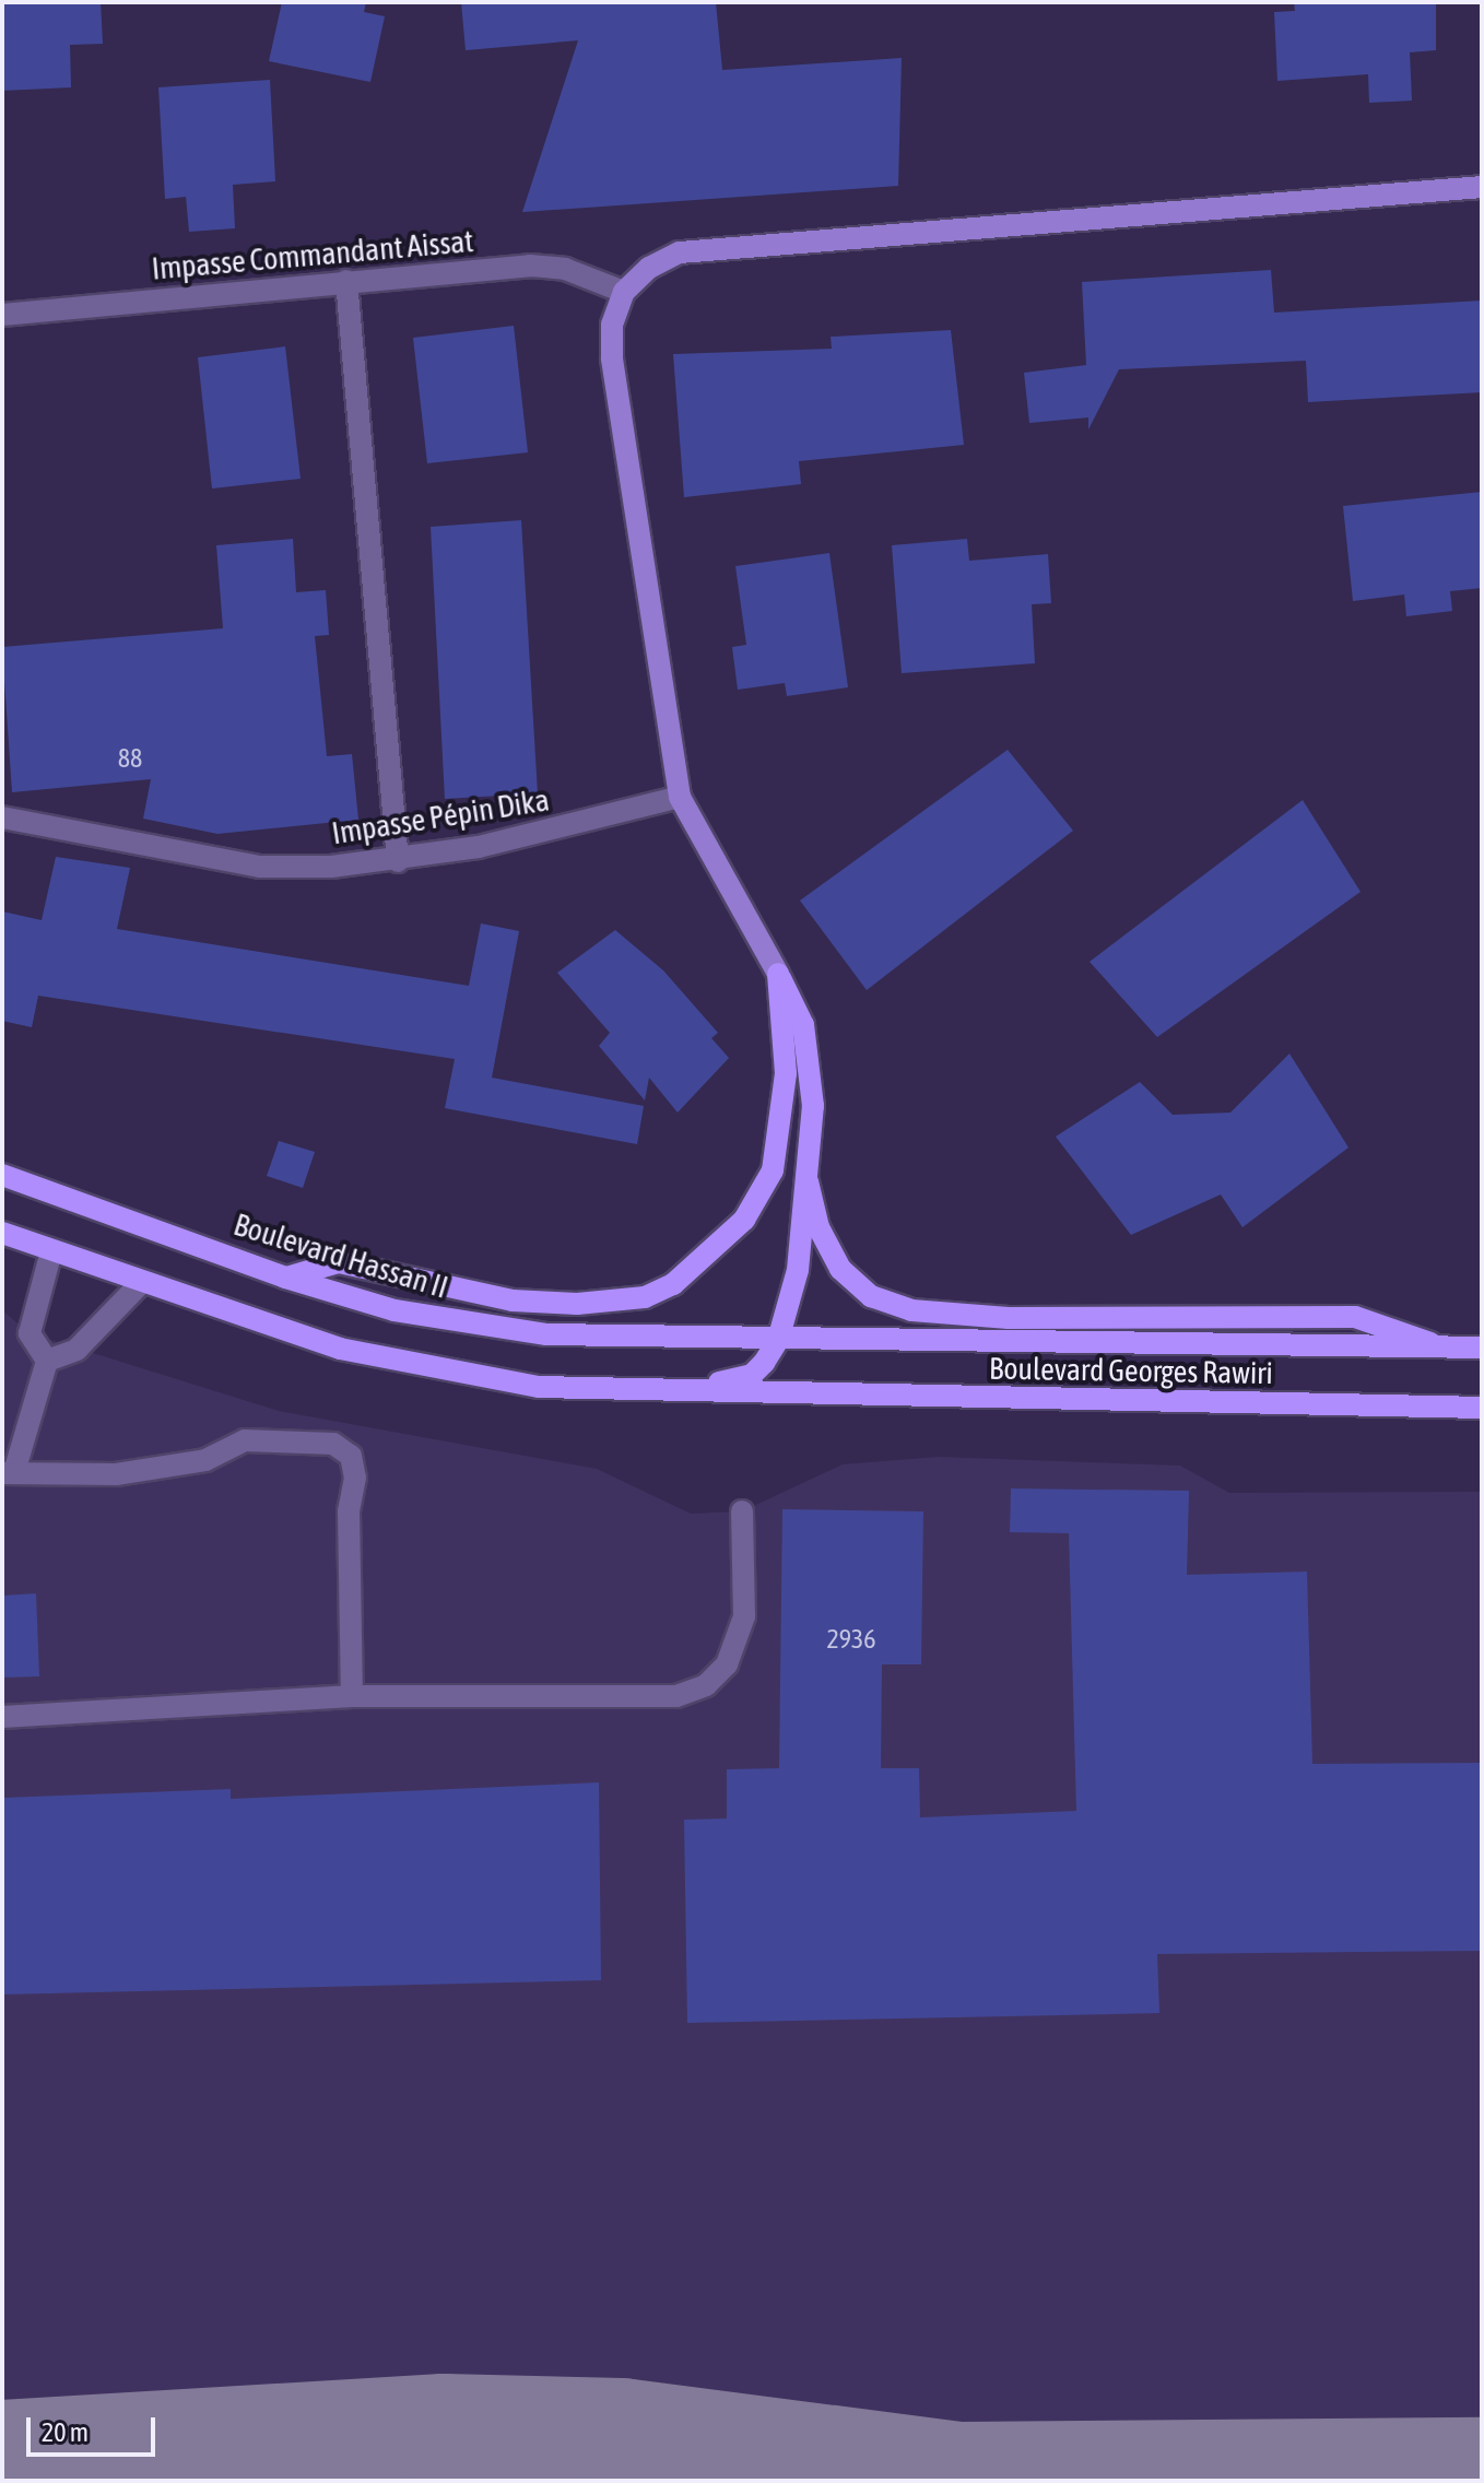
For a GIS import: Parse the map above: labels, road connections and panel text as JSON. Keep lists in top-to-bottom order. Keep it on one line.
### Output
{"streets":{"main road":["Boulevard Hassan II","Boulevard Georges Rawiri"],"street":["Impasse Commandant Aissat","Impasse Pépin Dika"]},"crossings":[["Boulevard Hassan II","Boulevard Georges Rawiri"]],"house_numbers":["88","2936"],"scale_bar":"20 m"}
